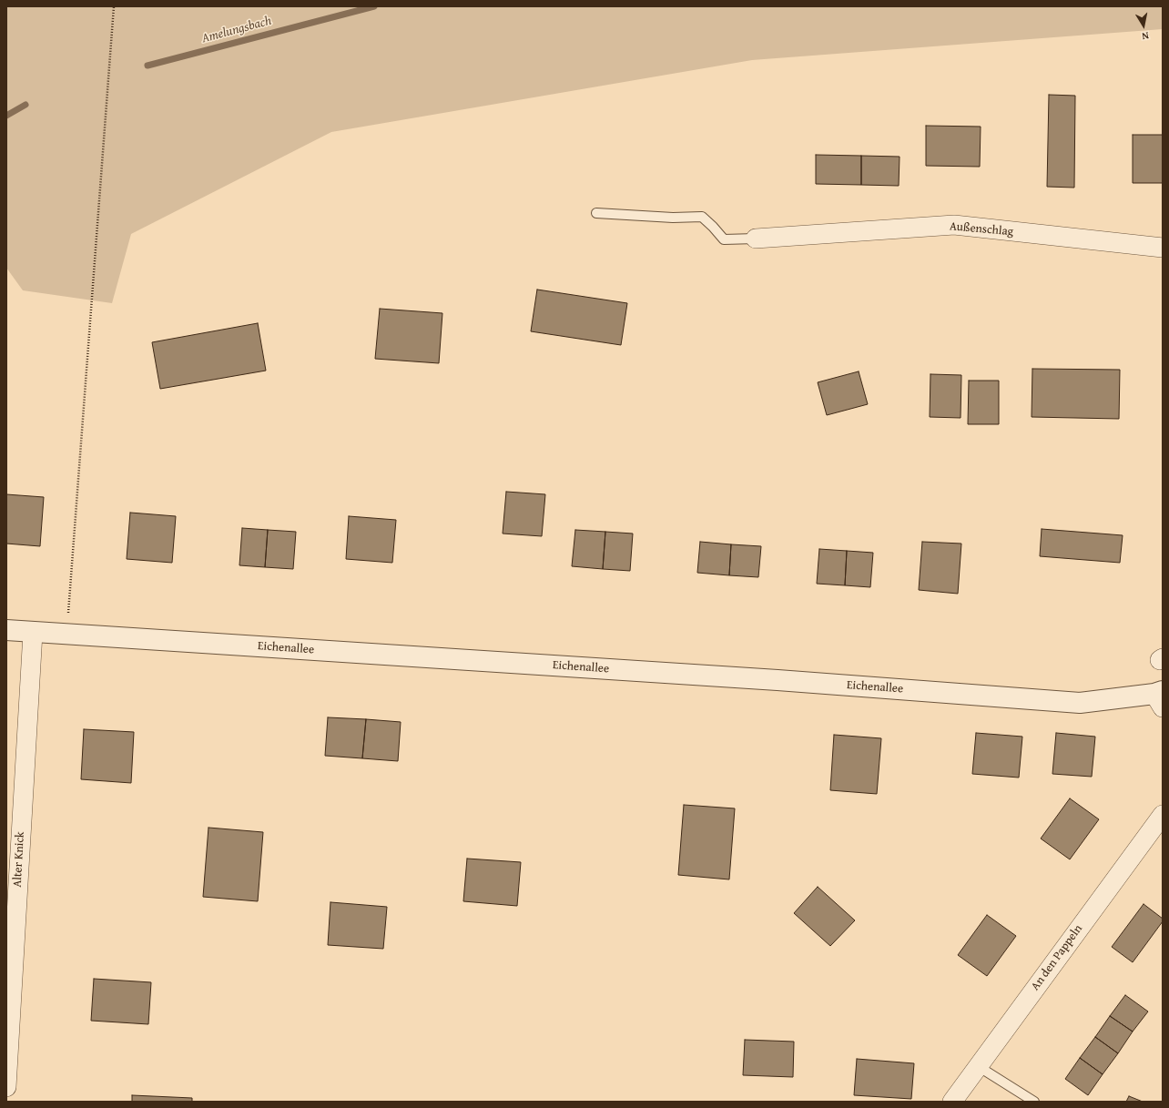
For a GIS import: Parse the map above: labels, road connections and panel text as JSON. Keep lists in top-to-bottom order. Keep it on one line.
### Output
{"streets":{"street":["Außenschlag","Eichenallee","Alter Knick","An den Pappeln"]},"crossings":[["Eichenallee","Alter Knick"]],"water":["Amelungsbach"],"north":"bottom"}
